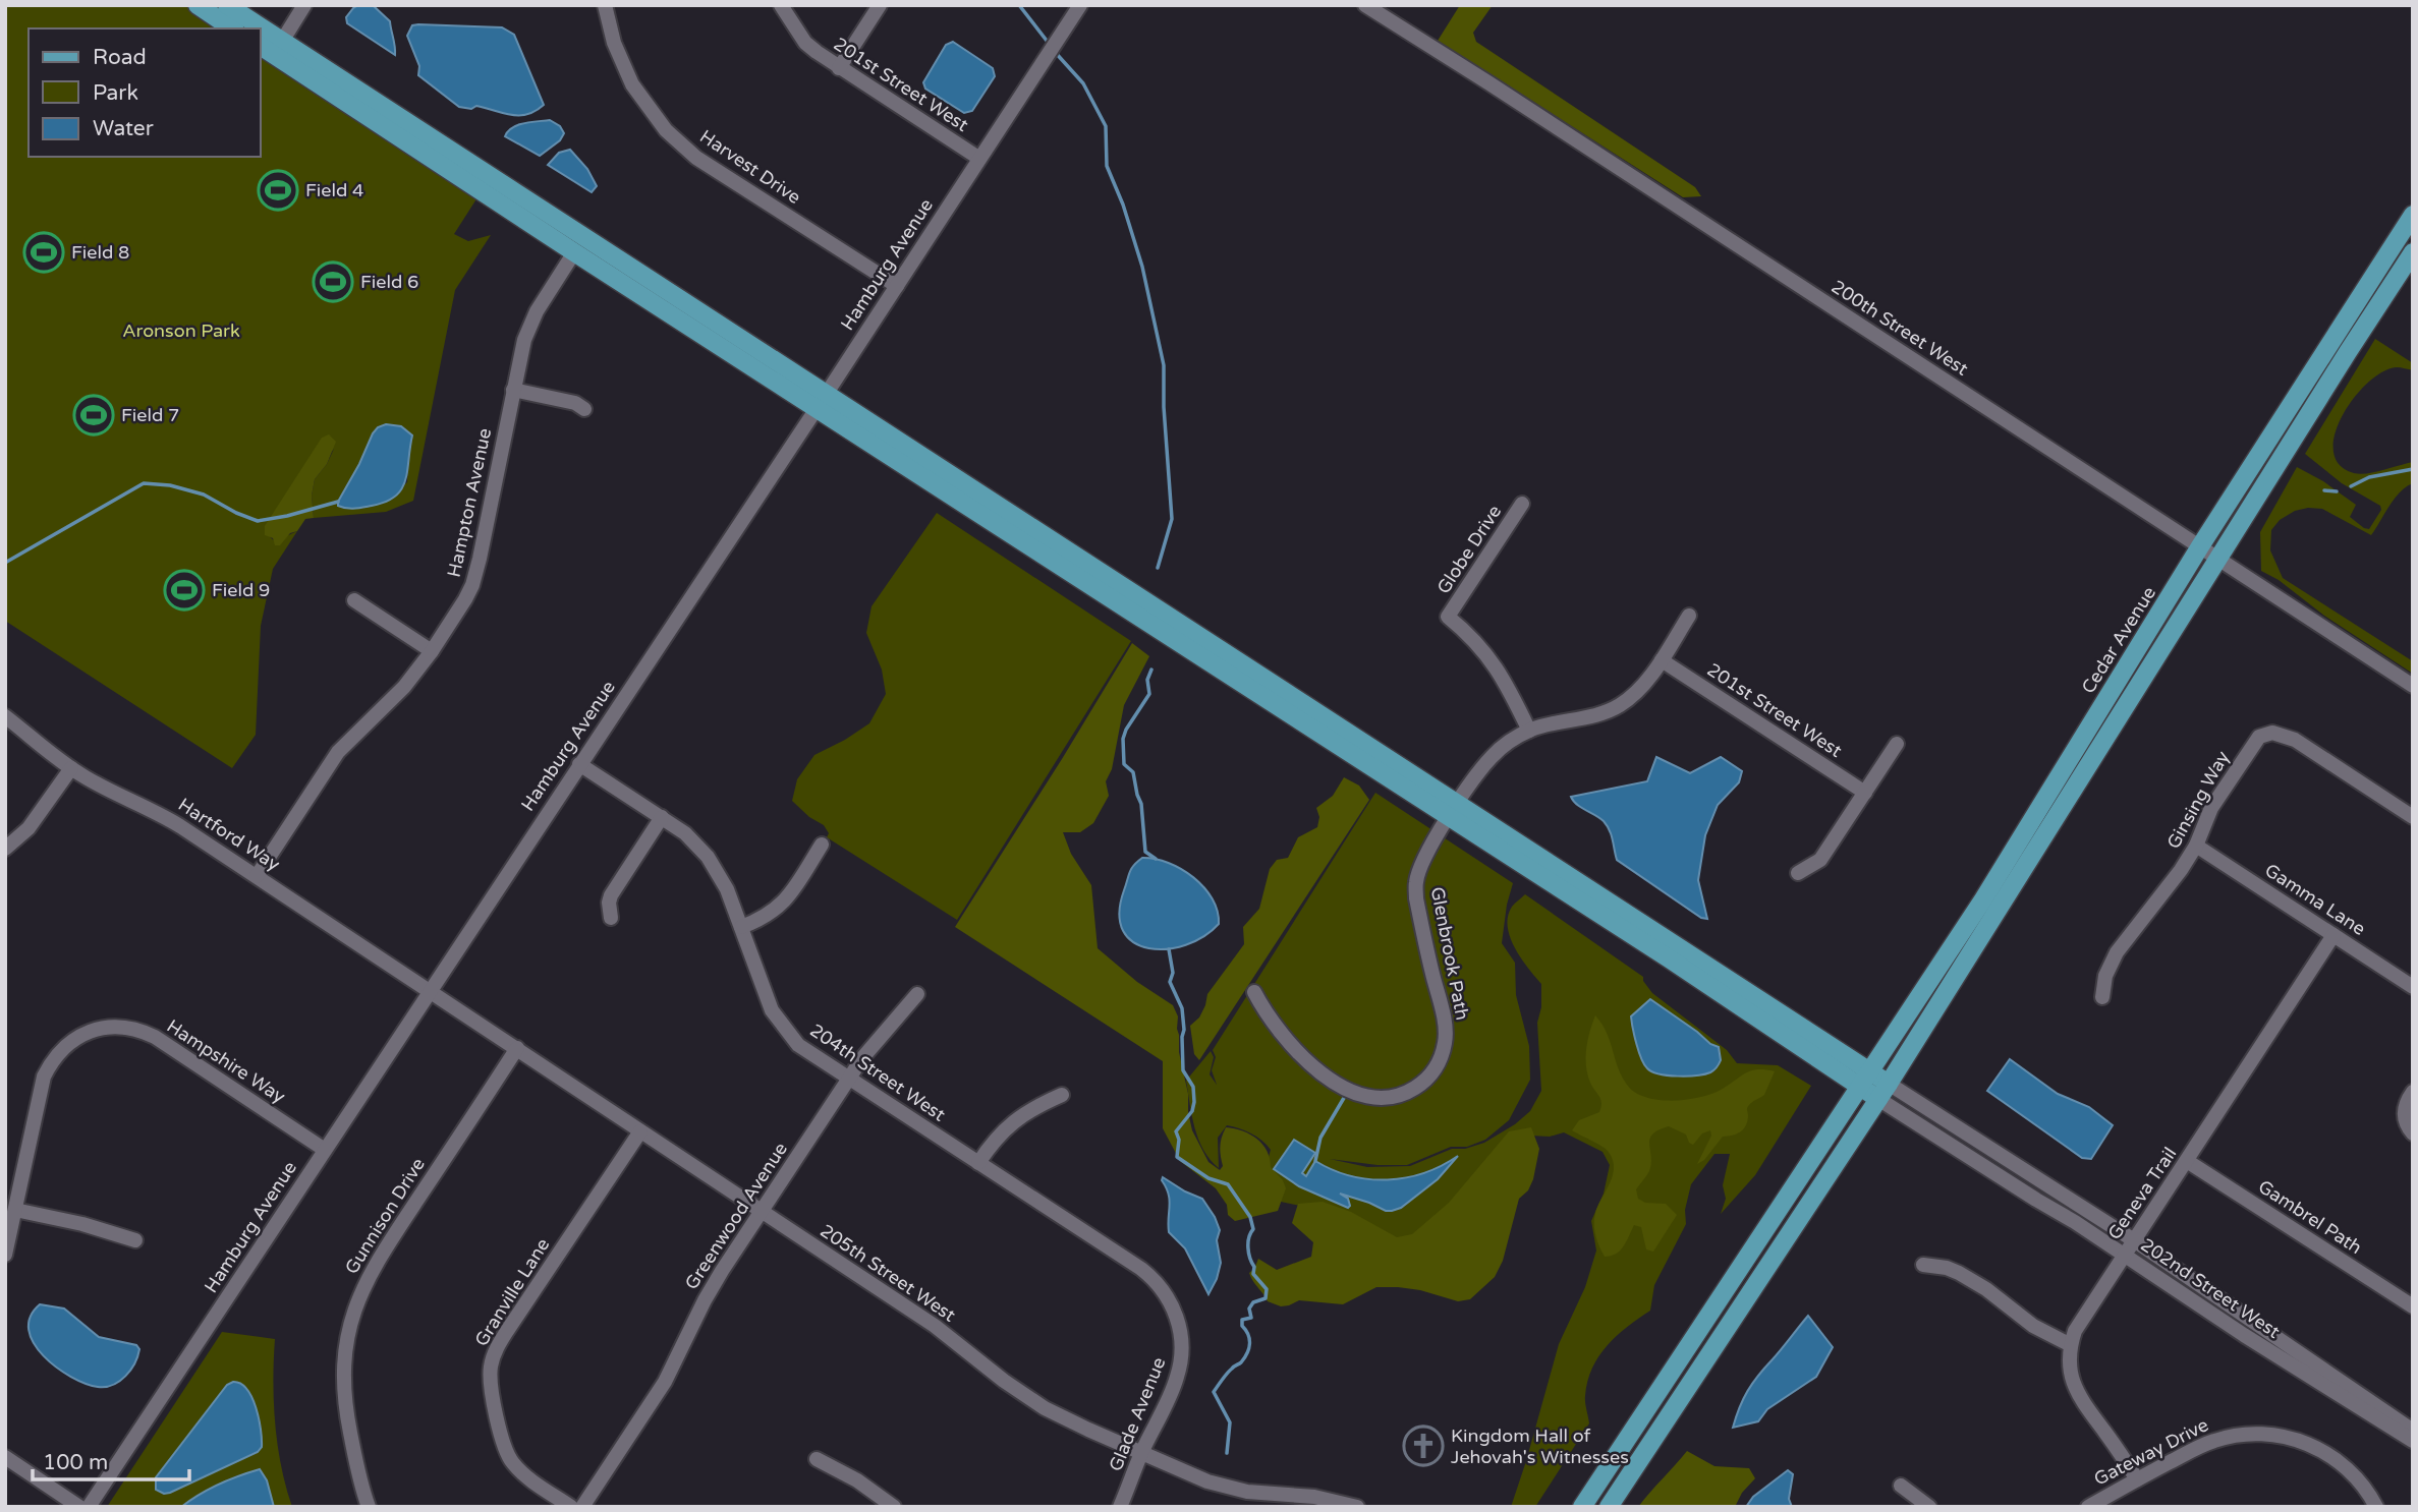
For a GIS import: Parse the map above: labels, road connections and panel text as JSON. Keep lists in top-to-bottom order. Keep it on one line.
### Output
{"streets":{"main road":["Cedar Avenue"],"street":["201st Street West","Harvest Drive","Hamburg Avenue","200th Street West","Hampton Avenue","Globe Drive","Ginsing Way","Hartford Way","Gamma Lane","Glenbrook Path","Hampshire Way","204th Street West","Geneva Trail","Gunnison Drive","Greenwood Avenue","Gambrel Path","205th Street West","202nd Street West","Granville Lane","Glade Avenue","Gateway Drive"]},"crossings":[["201st Street West","Hamburg Avenue"],["201st Street West","Glenbrook Path"],["Harvest Drive","Hamburg Avenue"],["Hamburg Avenue","Hartford Way"],["Hamburg Avenue","Hampshire Way"],["Hamburg Avenue","204th Street West"],["Hamburg Avenue","205th Street West"],["200th Street West","Cedar Avenue"],["Hampton Avenue","Hartford Way"],["Globe Drive","Glenbrook Path"],["Ginsing Way","Gamma Lane"],["Hartford Way","205th Street West"],["Gamma Lane","Geneva Trail"],["204th Street West","Greenwood Avenue"],["204th Street West","Glade Avenue"],["Geneva Trail","Gambrel Path"],["Geneva Trail","202nd Street West"],["Geneva Trail","Gateway Drive"],["Gunnison Drive","205th Street West"],["Greenwood Avenue","205th Street West"],["205th Street West","Granville Lane"],["205th Street West","Glade Avenue"]],"parks":["Aronson Park"],"places":{"sports":["Field 4","Field 8","Field 6","Field 7","Field 9"],"church":["Kingdom Hall of Jehovah's Witnesses"]},"legend":["Road","Park","Water"],"scale_bar":"100 m"}
